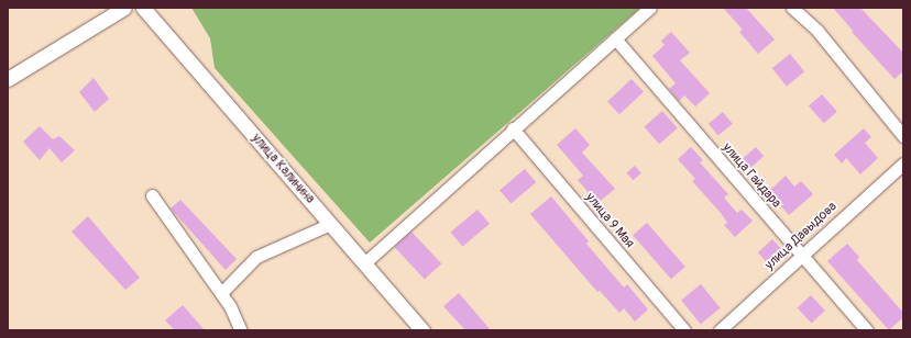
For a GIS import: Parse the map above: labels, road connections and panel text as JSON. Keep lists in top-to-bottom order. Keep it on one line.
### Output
{"streets":{"street":["улица Калинина","улица Гайдара","улица 9 Мая","улица Давыдова"]},"crossings":[["улица Гайдара","улица Давыдова"]]}
